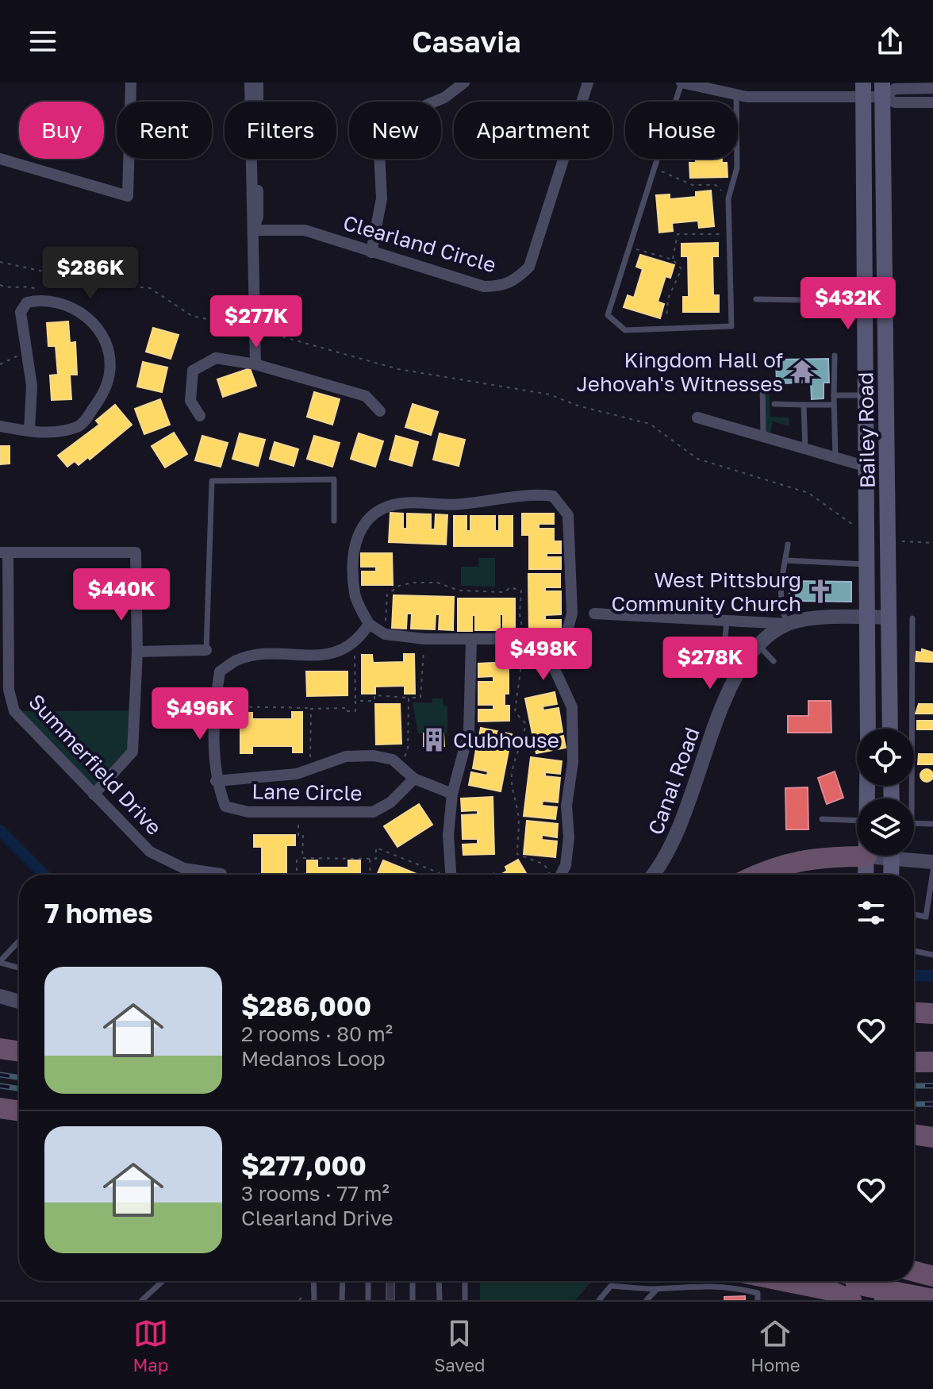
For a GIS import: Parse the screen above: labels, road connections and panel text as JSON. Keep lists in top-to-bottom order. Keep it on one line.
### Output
{"streets":{"main road":["Bailey Road"],"street":["Clearland Circle","Summerfield Drive","Canal Road","Lane Circle"]},"crossings":[["Bailey Road","Canal Road"]],"places":{"temple":["Kingdom Hall of Jehovah's Witnesses"],"church":["West Pittsburg Community Church"],"building":["Clubhouse"]},"page":{"header":"Casavia","chip":["Buy","Rent","Filters","New","Apartment","House"],"price":["$286K","$432K","$277K","$440K","$498K","$278K","$496K"],"heading":"7 homes","list":[{"name":"$286,000","note":"2 rooms · 80 m² · Medanos Loop"},{"name":"$277,000","note":"3 rooms · 77 m² · Clearland Drive"}],"tabs":["Map","Saved","Home"]}}
